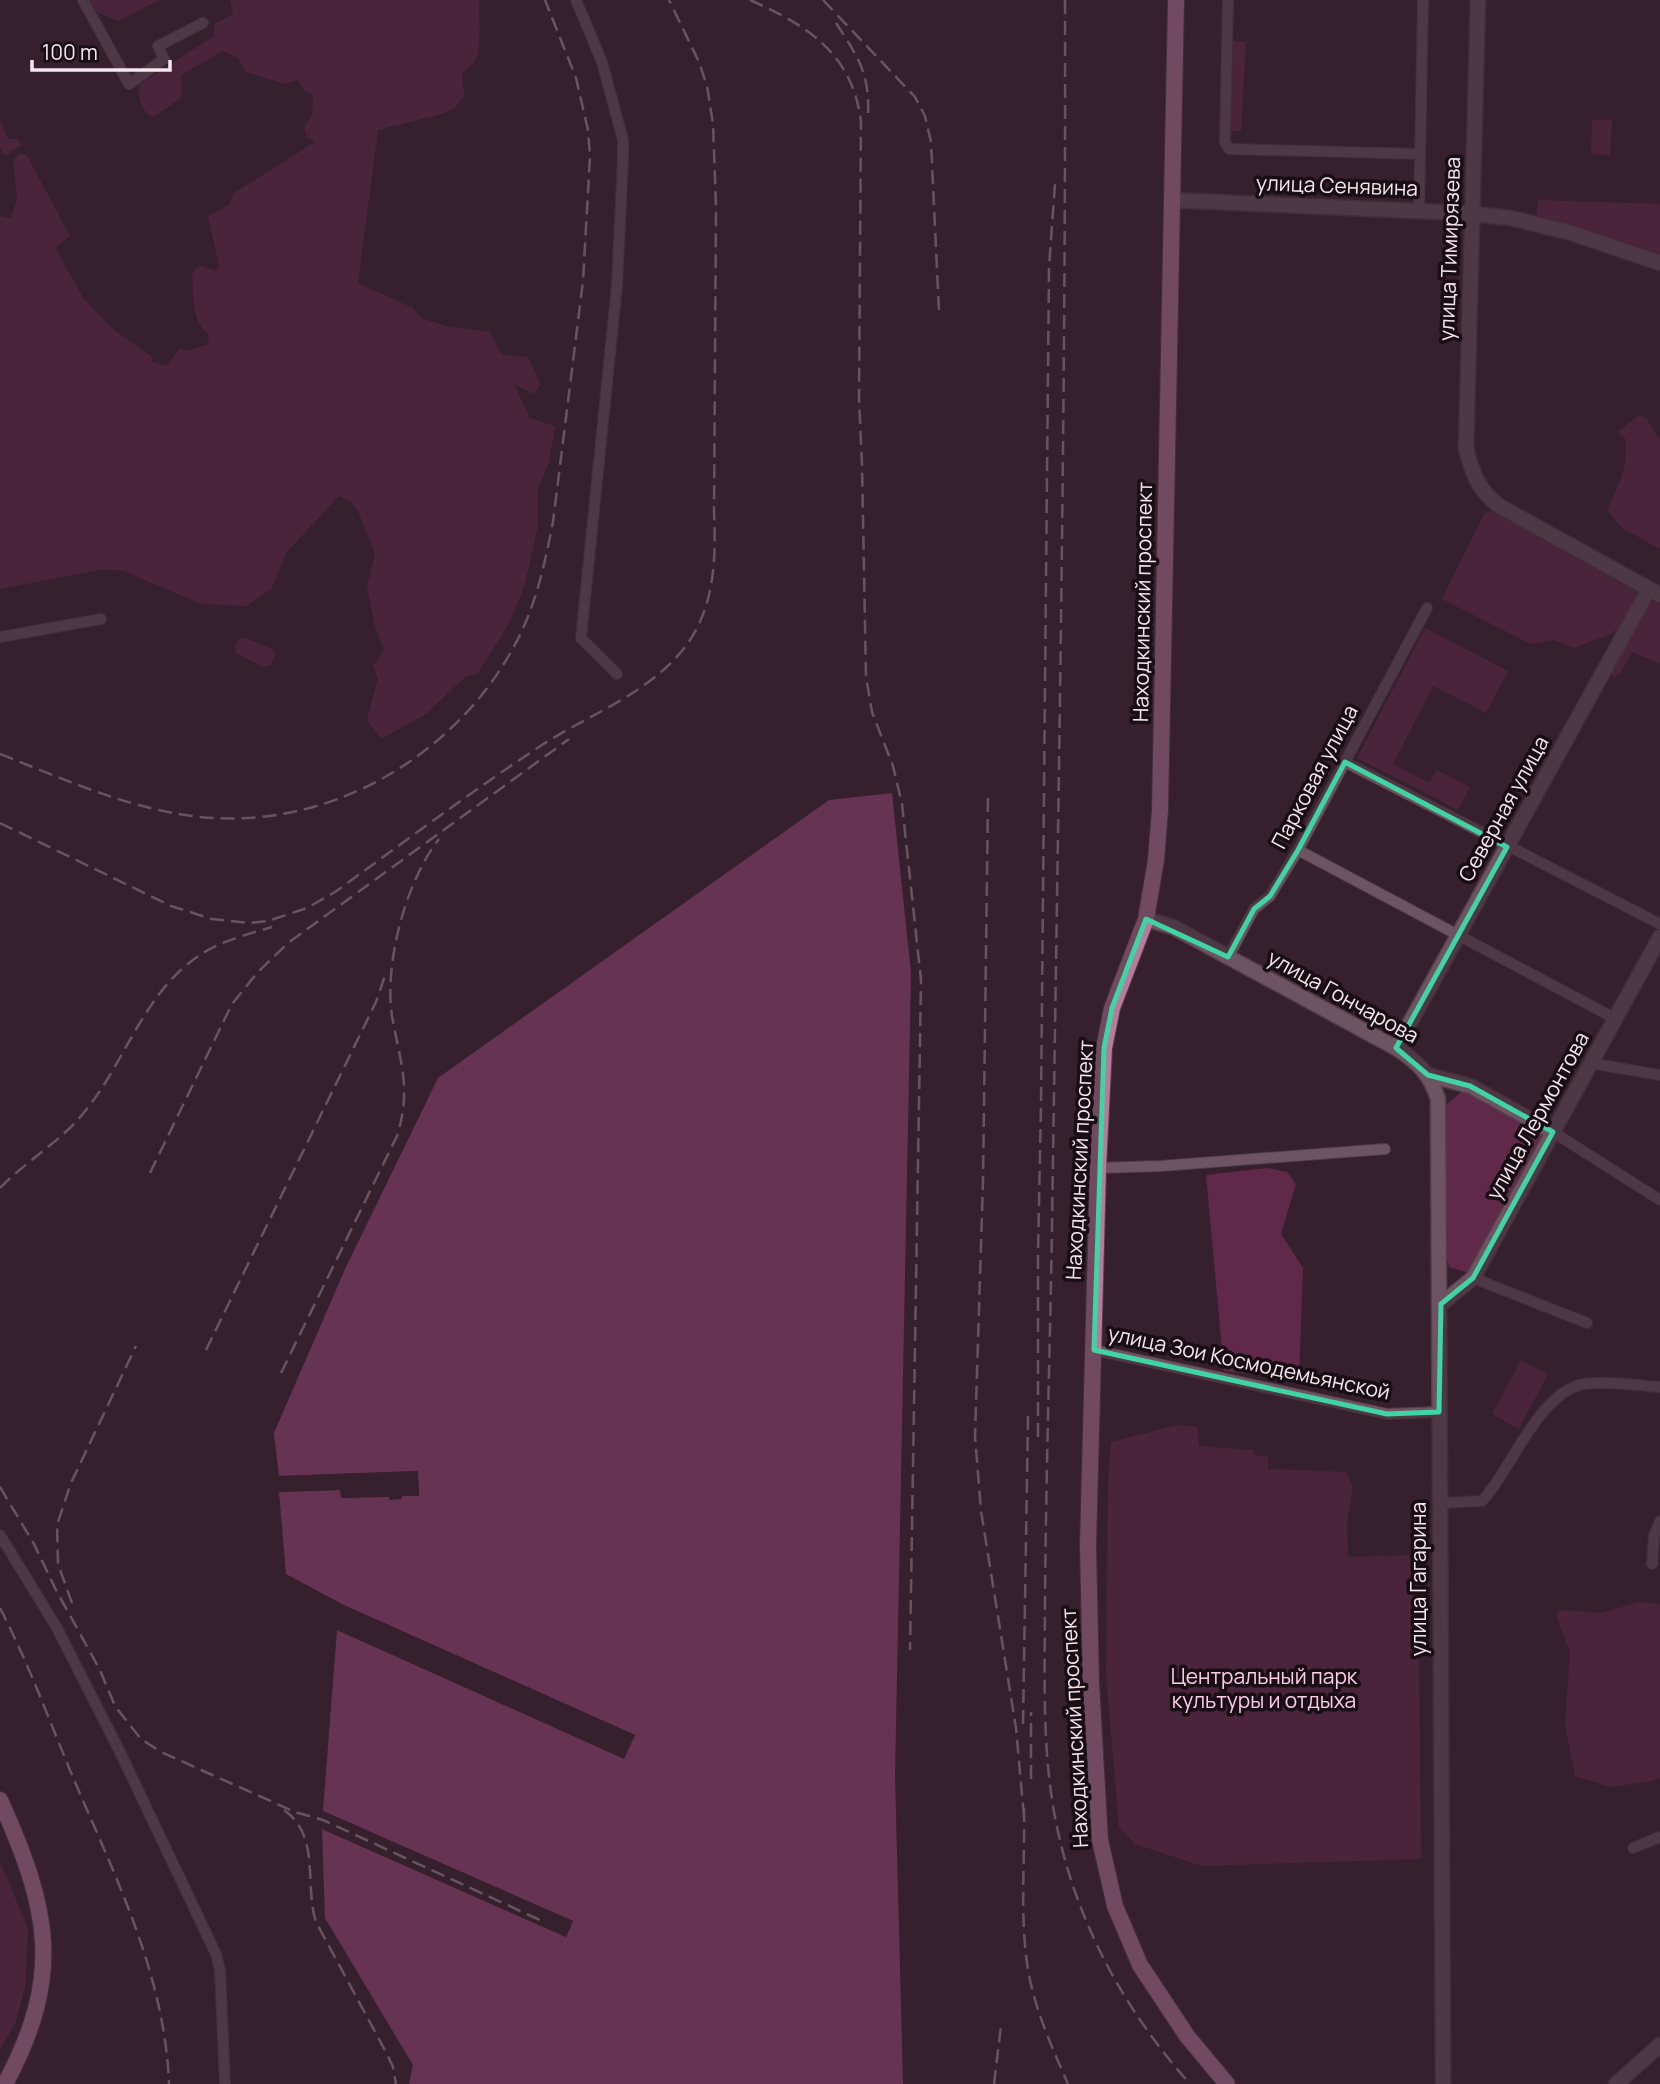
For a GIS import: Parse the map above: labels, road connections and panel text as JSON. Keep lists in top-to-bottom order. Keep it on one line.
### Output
{"streets":{"main road":["улица Сенявина","улица Тимирязева","Находкинский проспект","Северная улица","улица Гончарова","улица Лермонтова","улица Гагарина"],"street":["Парковая улица","улица Зои Космодемьянской"]},"crossings":[["улица Сенявина","улица Тимирязева"],["улица Сенявина","Находкинский проспект"],["улица Тимирязева","Северная улица"],["Находкинский проспект","улица Гончарова"],["Находкинский проспект","улица Зои Космодемьянской"],["Парковая улица","улица Гончарова"],["Северная улица","улица Гончарова"],["улица Гончарова","улица Лермонтова"],["улица Гончарова","улица Гагарина"],["улица Лермонтова","улица Гагарина"],["улица Зои Космодемьянской","улица Гагарина"]],"parks":["Центральный парк культуры и отдыха"],"scale_bar":"100 m"}
